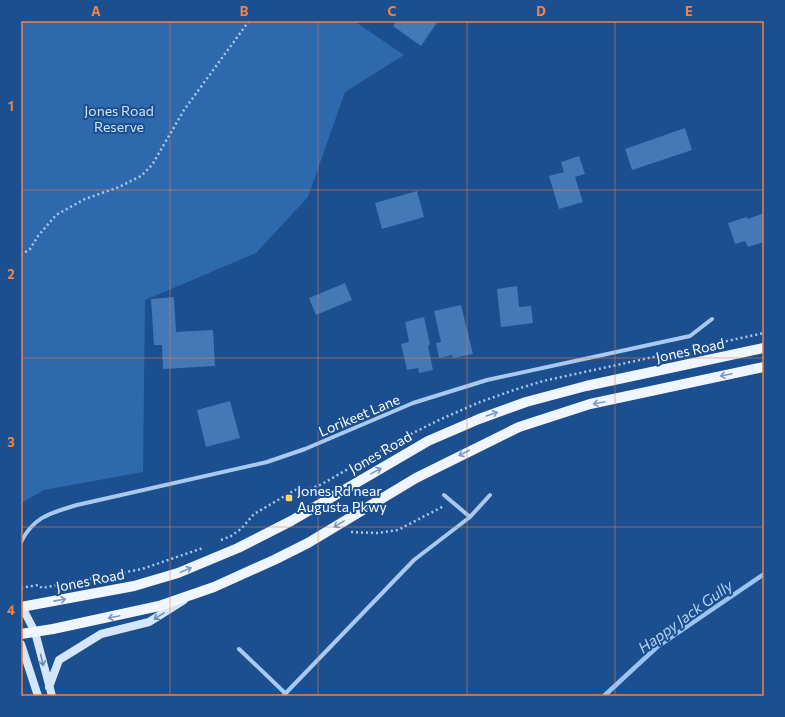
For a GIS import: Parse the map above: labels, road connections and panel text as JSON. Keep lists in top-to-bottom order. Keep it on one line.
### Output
{"streets":{"main road":["Jones Road"],"street":["Lorikeet Lane"]},"water":["Happy Jack Gully"],"parks":["Jones Road Reserve"],"places":{"transit":["Jones Rd near Augusta Pkwy"]},"grid":{"columns":["A","B","C","D","E"],"rows":["1","2","3","4"]}}
